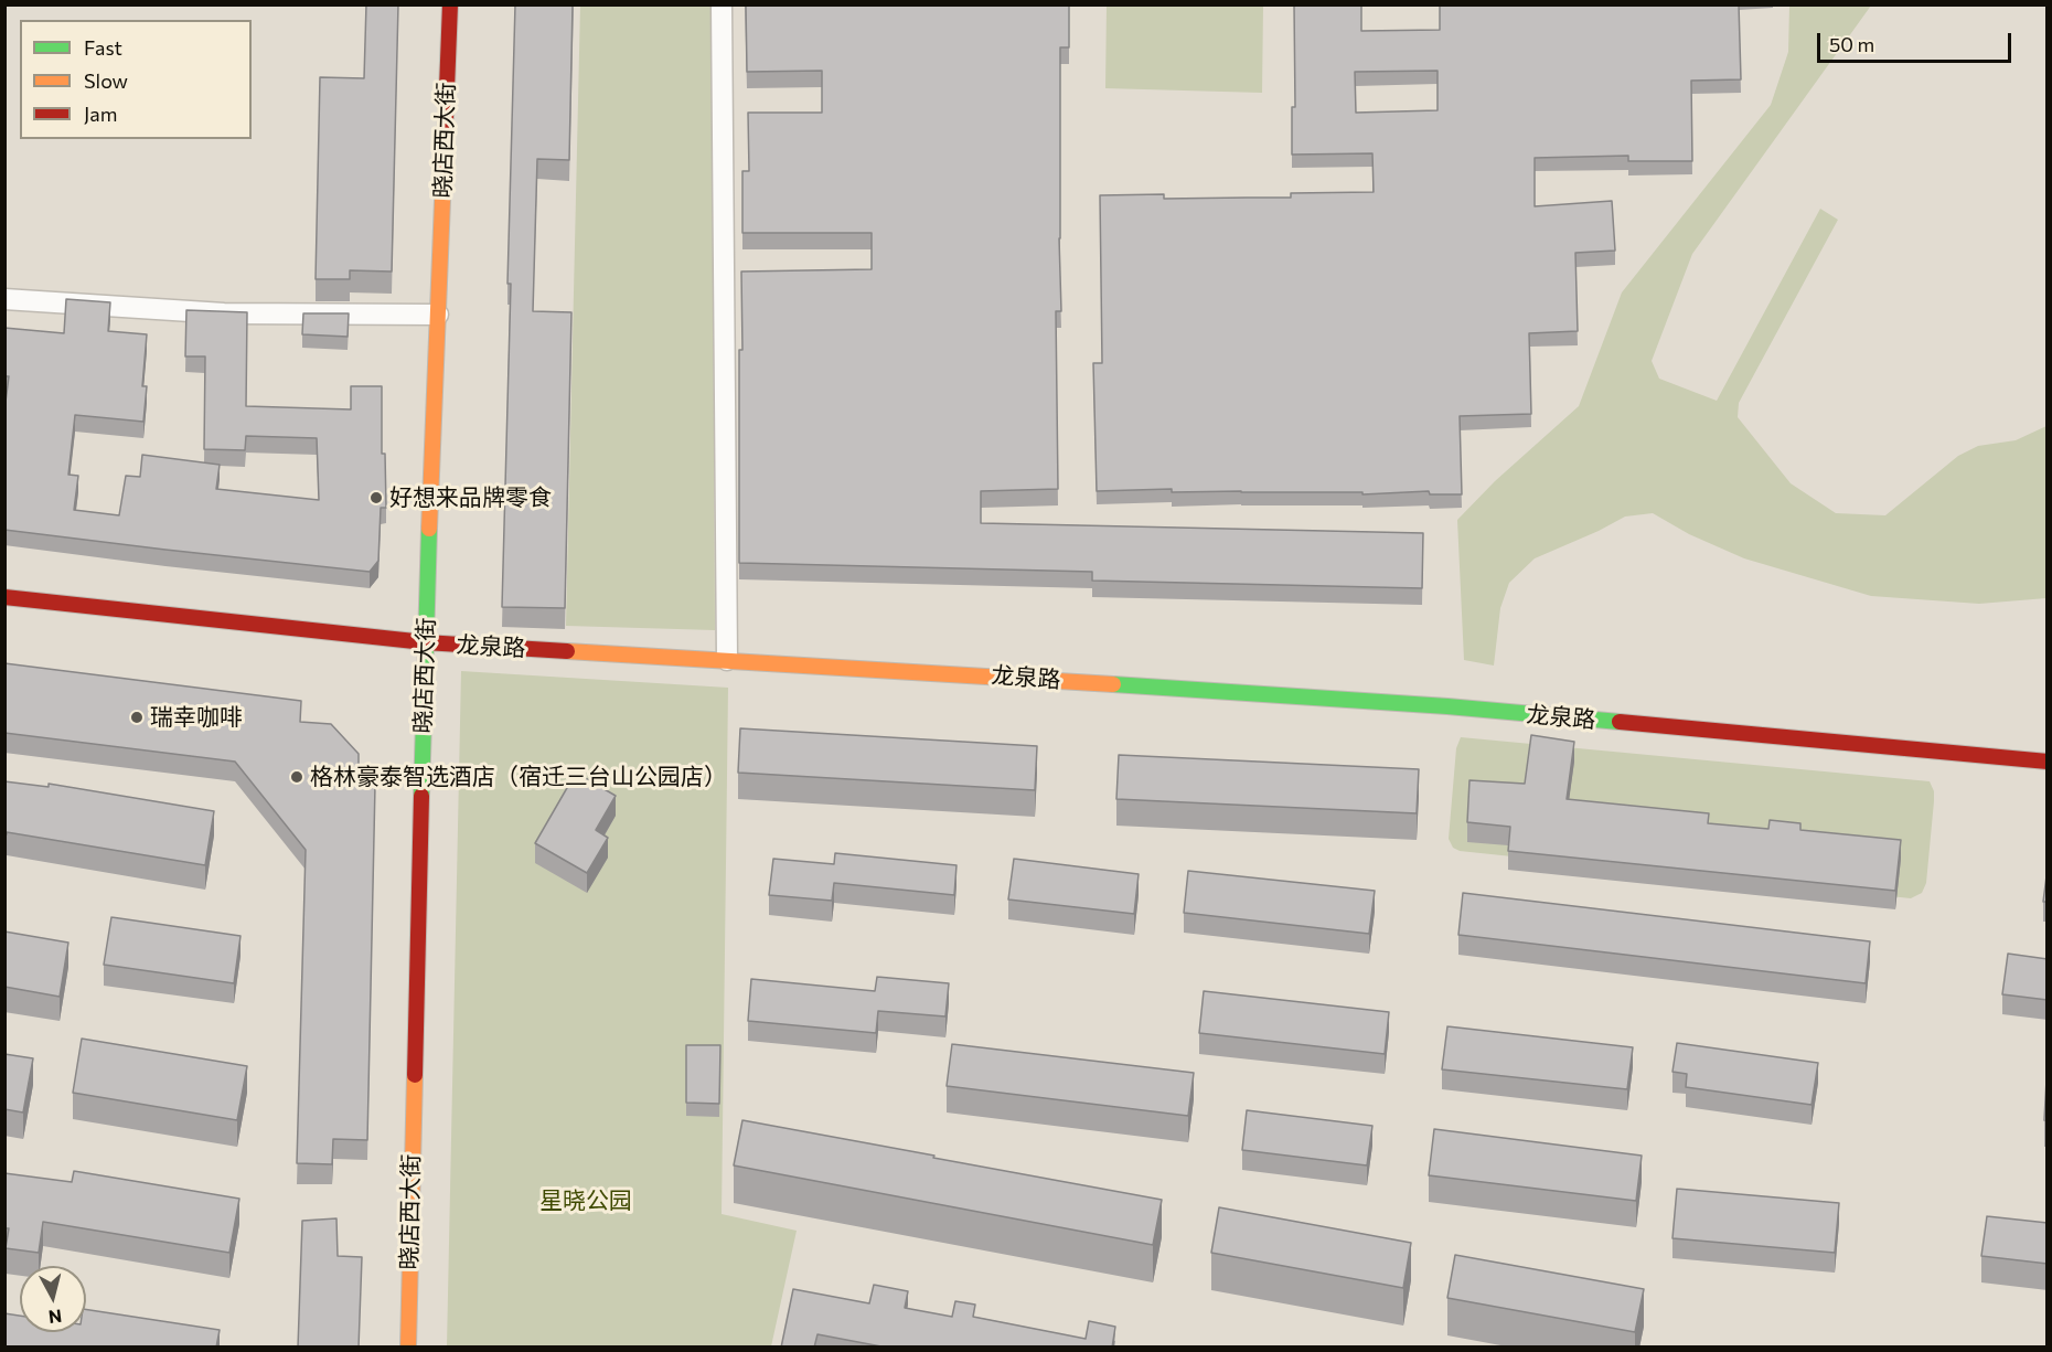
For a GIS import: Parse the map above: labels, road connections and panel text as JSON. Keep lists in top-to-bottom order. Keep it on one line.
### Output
{"streets":{"street":["晓店西大街","龙泉路"]},"crossings":[["晓店西大街","龙泉路"]],"parks":["星晓公园"],"places":["好想来品牌零食","瑞幸咖啡","格林豪泰智选酒店（宿迁三台山公园店）"],"legend":["Fast","Slow","Jam"],"scale_bar":"50 m","north":"bottom"}
